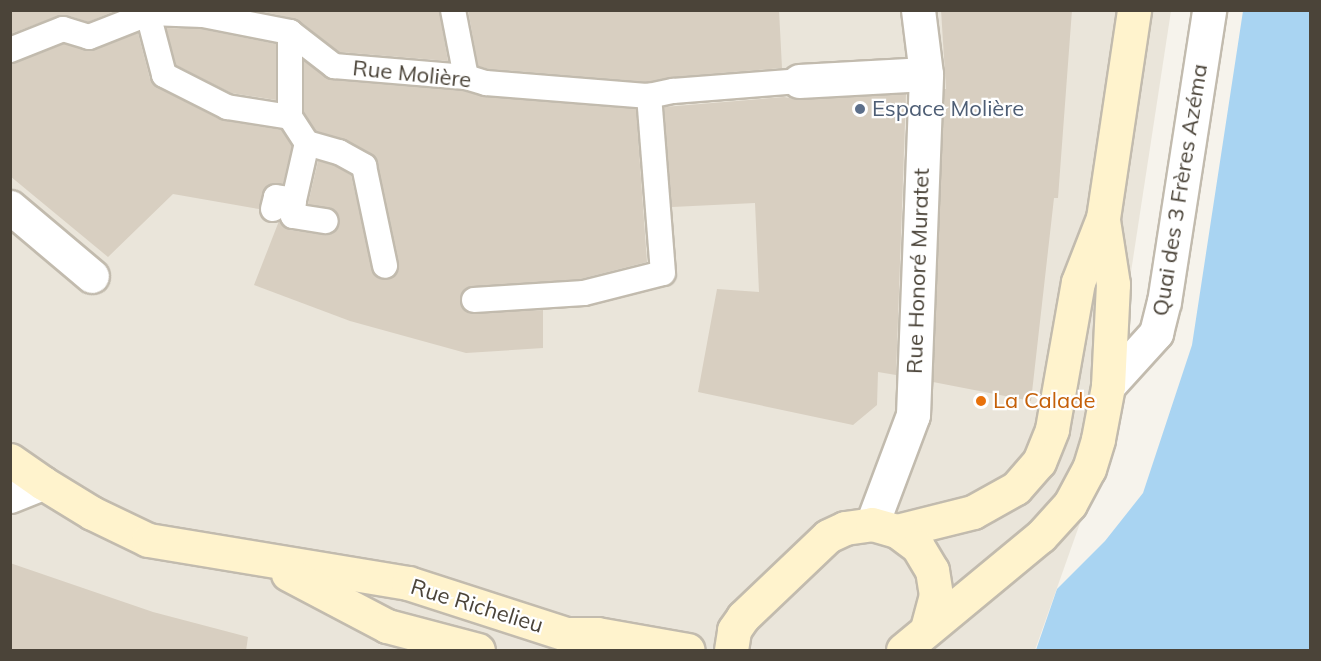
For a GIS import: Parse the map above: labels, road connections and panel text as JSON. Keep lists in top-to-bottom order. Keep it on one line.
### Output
{"streets":{"main road":["Rue Richelieu"],"street":["Quai des 3 Frères Azéma","Rue Honoré Muratet"],"lane":["Rue Molière"]},"places":["Espace Molière","La Calade"]}
